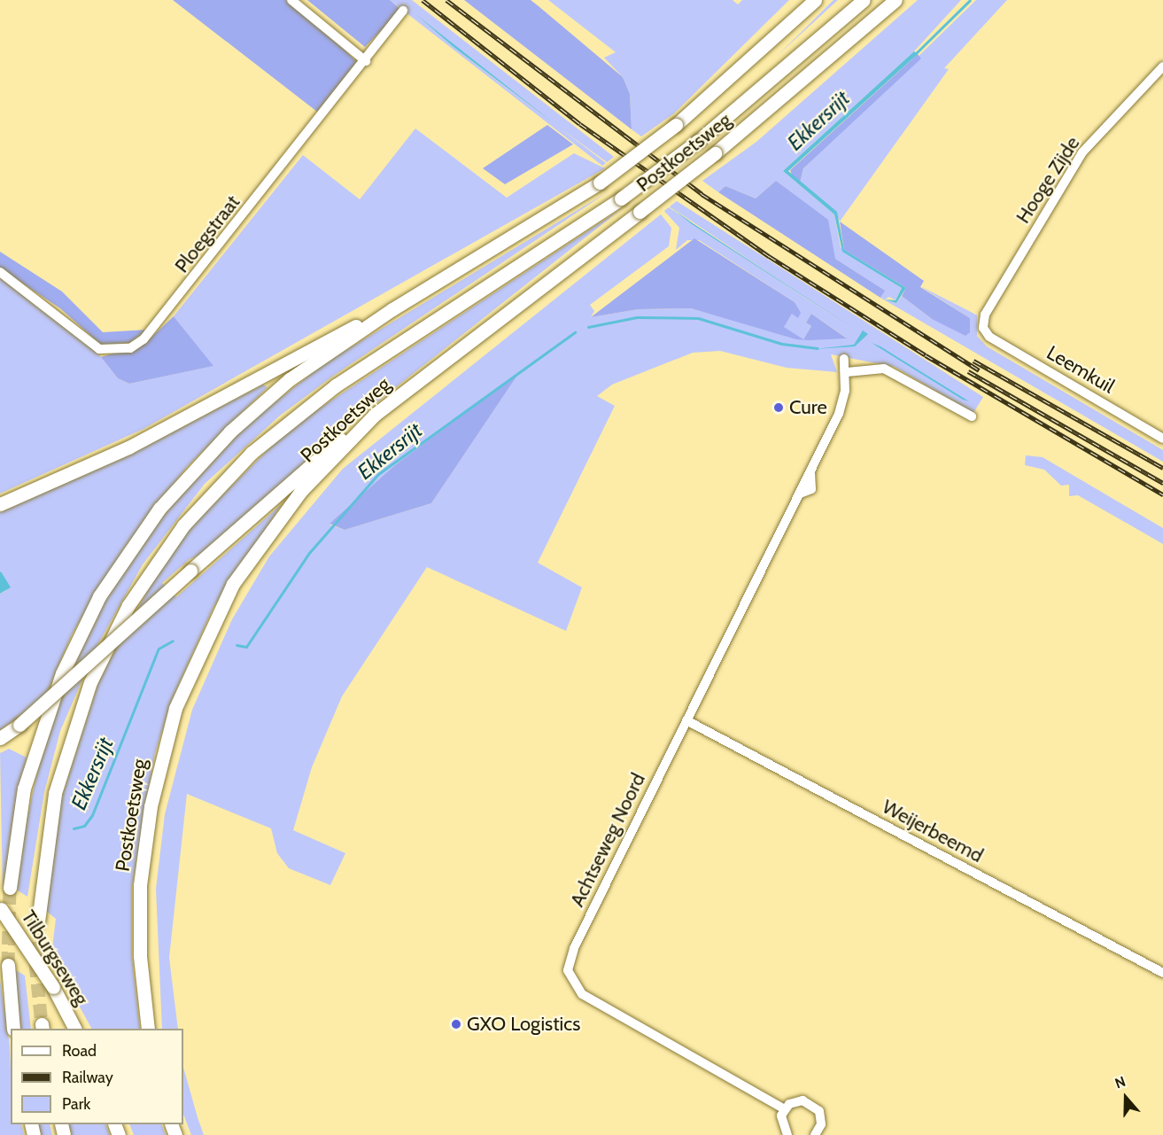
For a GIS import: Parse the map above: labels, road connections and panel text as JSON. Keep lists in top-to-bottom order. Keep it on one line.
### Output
{"streets":{"highway":["Postkoetsweg","Tilburgseweg"],"street":["Hooge Zijde","Ploegstraat","Leemkuil","Weijerbeemd","Achtseweg Noord"]},"crossings":[["Hooge Zijde","Leemkuil"],["Weijerbeemd","Achtseweg Noord"]],"water":["Ekkersrijt"],"places":["Cure","GXO Logistics"],"legend":["Road","Railway","Park"],"north":"top"}
